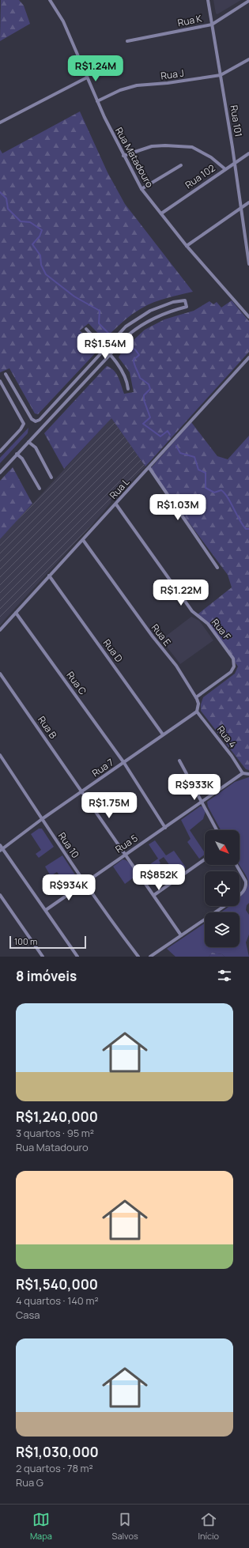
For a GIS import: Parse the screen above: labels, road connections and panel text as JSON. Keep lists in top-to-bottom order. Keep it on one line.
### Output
{"streets":{"street":["Rua K","Rua J","Rua 101","Rua Matadouro","Rua 102","Rua L","Rua F","Rua E","Rua D","Rua C","Rua B","Rua 4","Rua 7","Rua 5","Rua 10"]},"crossings":[["Rua K","Rua 101"],["Rua J","Rua 101"],["Rua J","Rua Matadouro"],["Rua 101","Rua 102"],["Rua Matadouro","Rua 102"],["Rua L","Rua F"],["Rua L","Rua E"],["Rua L","Rua D"],["Rua L","Rua C"],["Rua F","Rua E"],["Rua E","Rua 4"],["Rua E","Rua 7"],["Rua D","Rua 7"],["Rua C","Rua 7"],["Rua C","Rua 5"],["Rua B","Rua 7"],["Rua B","Rua 5"],["Rua 4","Rua 7"],["Rua 4","Rua 5"],["Rua 7","Rua 10"],["Rua 5","Rua 10"]],"scale_bar":"100 m","north":"bottom right","page":{"price":["R$1.24M","R$1.54M","R$1.03M","R$1.22M","R$933K","R$1.75M","R$852K","R$934K"],"scale":"100 m","heading":"8 imóveis","list":[{"name":"R$1,240,000","note":"3 quartos · 95 m² · Rua Matadouro"},{"name":"R$1,540,000","note":"4 quartos · 140 m² · Casa"},{"name":"R$1,030,000","note":"2 quartos · 78 m² · Rua G"}],"tabs":["Mapa","Salvos","Início"]}}
